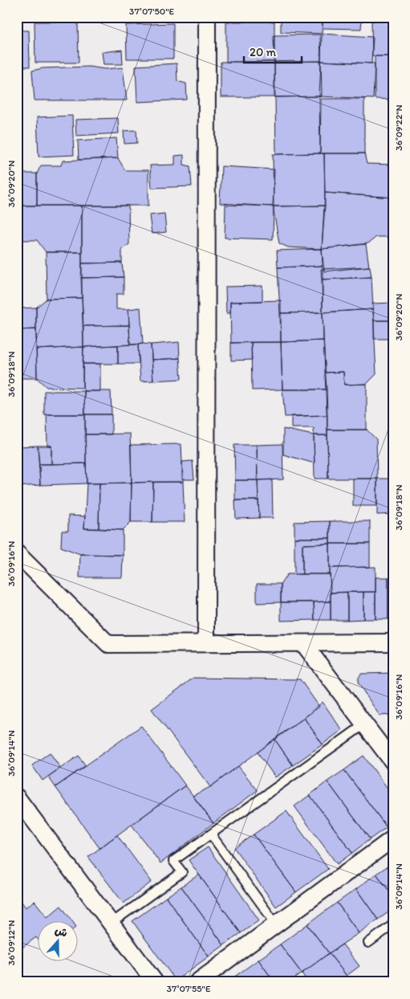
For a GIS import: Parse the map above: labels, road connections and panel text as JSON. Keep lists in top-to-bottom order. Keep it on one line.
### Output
{"scale_bar":"20 m","north":"top","coordinates":["37°07'50\"E","36°09'22\"N","36°09'20\"N","36°09'18\"N","36°09'16\"N","36°09'14\"N","36°09'12\"N","37°07'55\"E"]}
